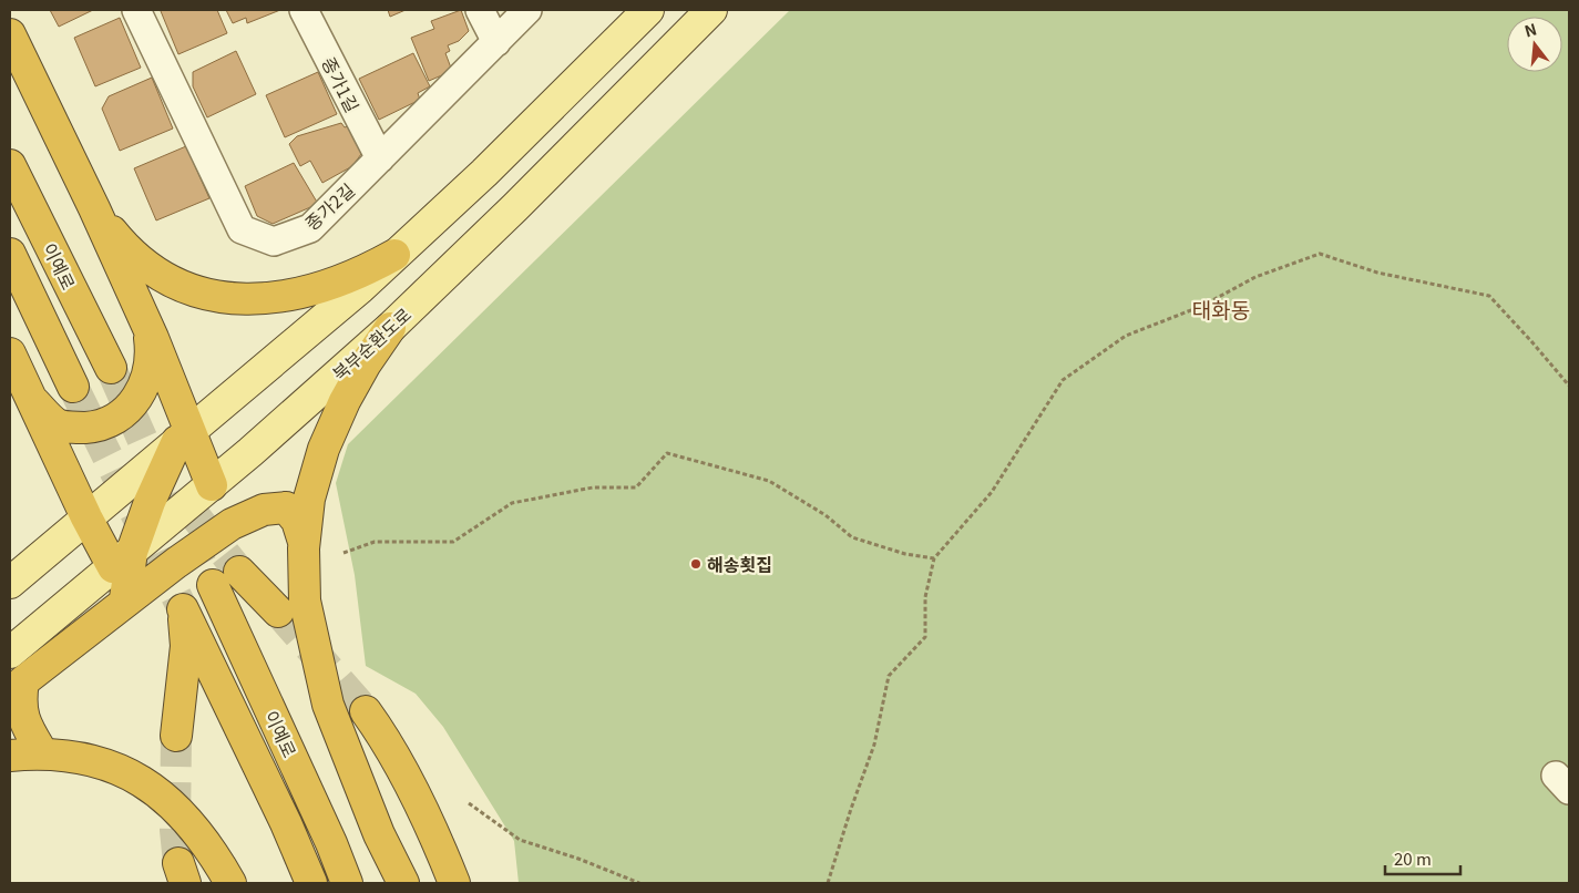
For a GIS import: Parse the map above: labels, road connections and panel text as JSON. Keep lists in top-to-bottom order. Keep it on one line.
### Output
{"streets":{"highway":["이예로"],"main road":["북부순환도로"],"street":["종가1길","종가2길"]},"crossings":[["종가1길","종가2길"]],"districts":["태화동"],"places":["해송횟집"],"scale_bar":"20 m","north":"top"}
